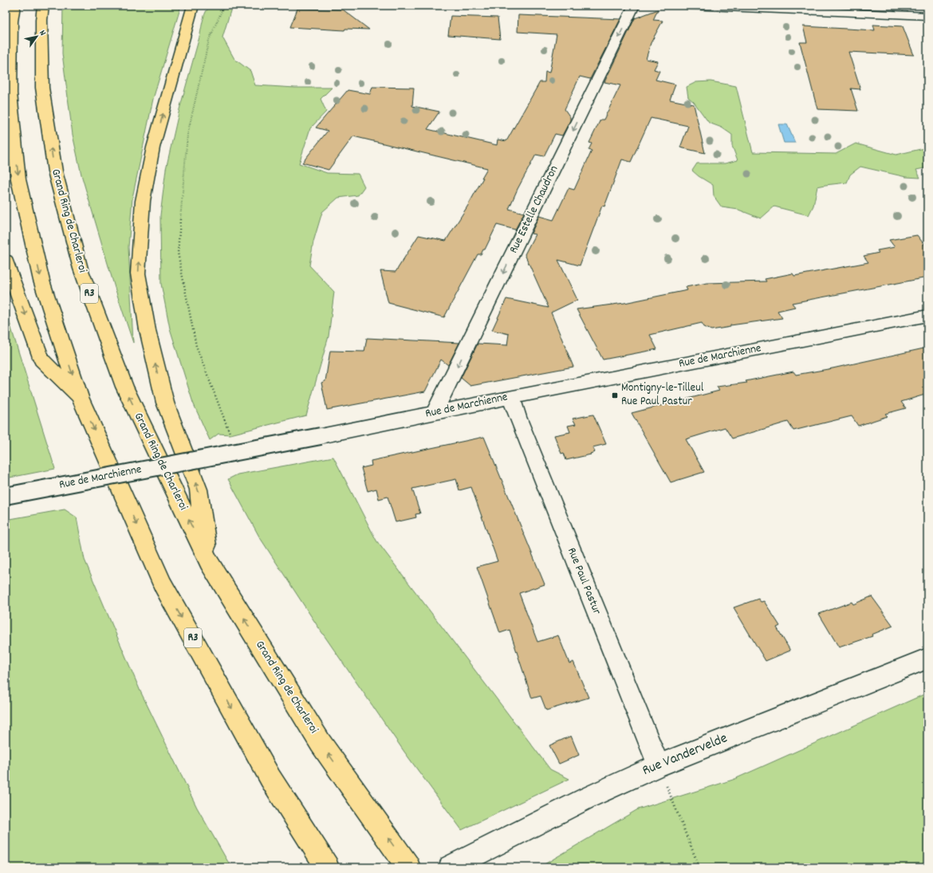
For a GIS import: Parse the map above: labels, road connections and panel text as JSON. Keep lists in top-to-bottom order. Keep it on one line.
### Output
{"streets":{"highway":["Grand Ring de Charleroi","R3"],"street":["Rue Estelle Chaudron","Rue de Marchienne","Rue Paul Pastur","Rue Vandervelde"]},"crossings":[["Rue Estelle Chaudron","Rue de Marchienne"],["Rue de Marchienne","Rue Paul Pastur"],["Rue Paul Pastur","Rue Vandervelde"]],"one_way":["Rue Estelle Chaudron"],"places":{"transit":["Montigny-le-Tilleul Rue Paul Pastur"]},"north":"top right"}
